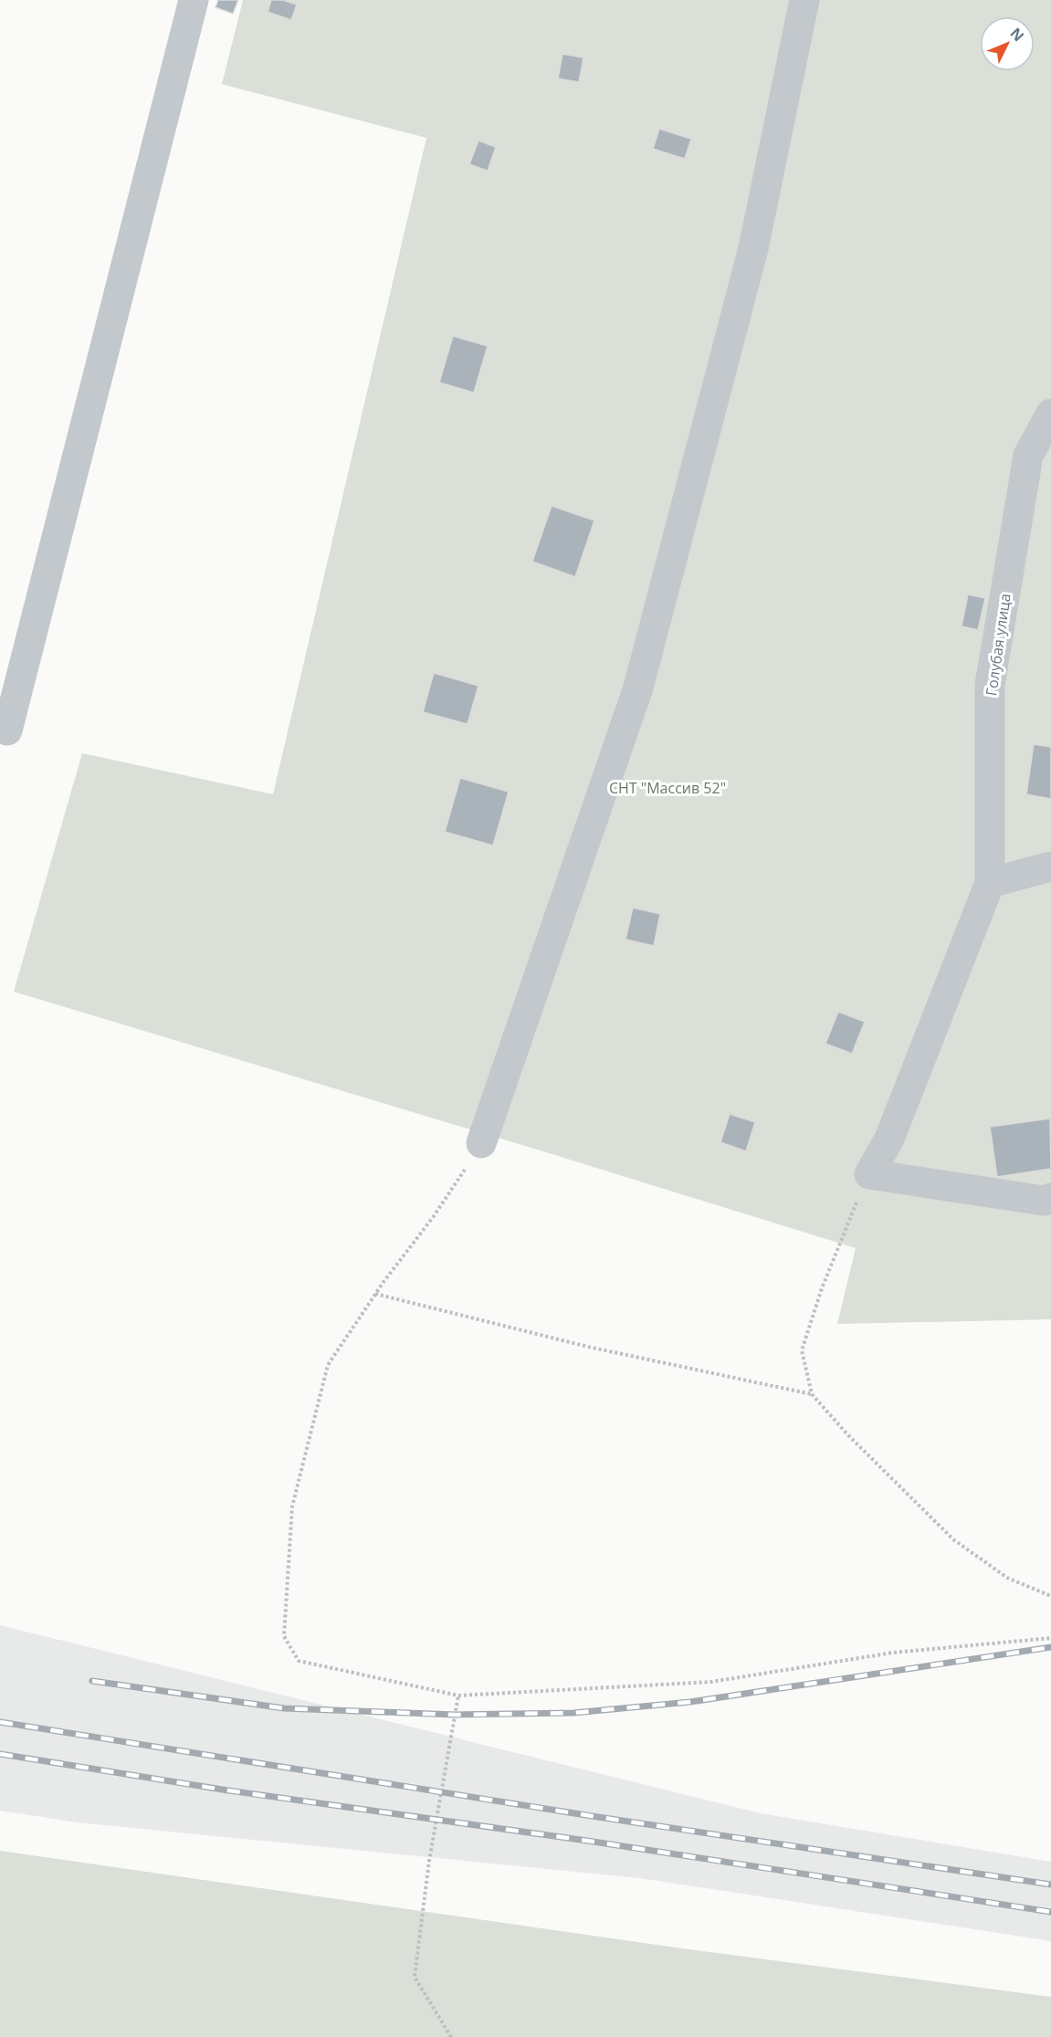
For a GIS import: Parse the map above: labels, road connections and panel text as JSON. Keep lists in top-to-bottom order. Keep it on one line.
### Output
{"streets":{"lane":["Голубая улица"]},"parks":["СНТ \"Массив 52\""],"north":"top right"}
